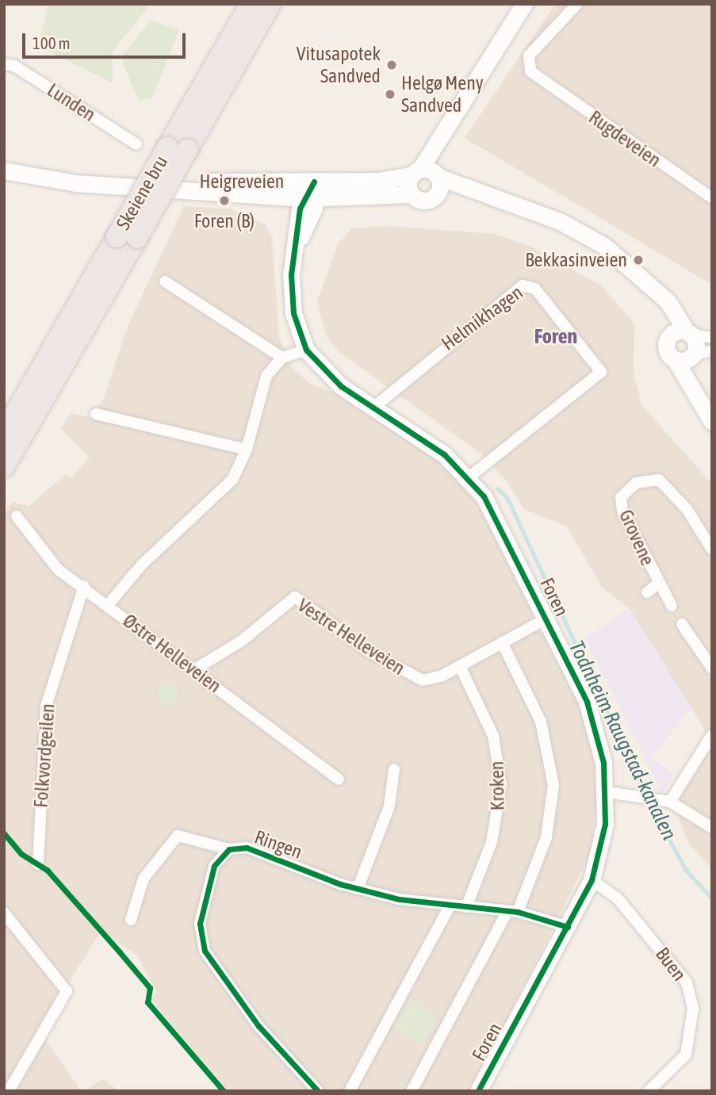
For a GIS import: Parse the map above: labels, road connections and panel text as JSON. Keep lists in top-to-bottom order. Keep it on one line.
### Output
{"streets":{"highway":["Skeiene bru"],"main road":["Heigreveien","Foren"],"street":["Lunden","Rugdeveien","Helmikhagen","Grovene","Vestre Helleveien","Østre Helleveien","Folkvordgeilen","Kroken","Ringen","Buen"]},"crossings":[["Heigreveien","Foren"],["Helmikhagen","Foren"],["Foren","Vestre Helleveien"],["Foren","Ringen"],["Foren","Buen"],["Vestre Helleveien","Østre Helleveien"],["Vestre Helleveien","Kroken"],["Østre Helleveien","Folkvordgeilen"],["Kroken","Ringen"]],"districts":["Foren"],"water":["Todnheim Raugstad-kanalen"],"places":["Vitusapotek Sandved","Helgø Meny Sandved","Foren (B)","Bekkasinveien"],"scale_bar":"100 m"}
